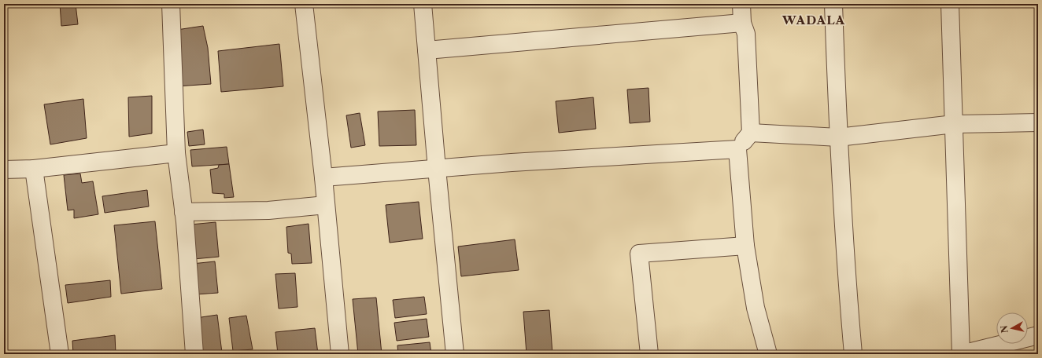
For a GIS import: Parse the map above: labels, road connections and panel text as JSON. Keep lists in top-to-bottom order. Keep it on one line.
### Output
{"districts":["WADALA"],"north":"left"}
